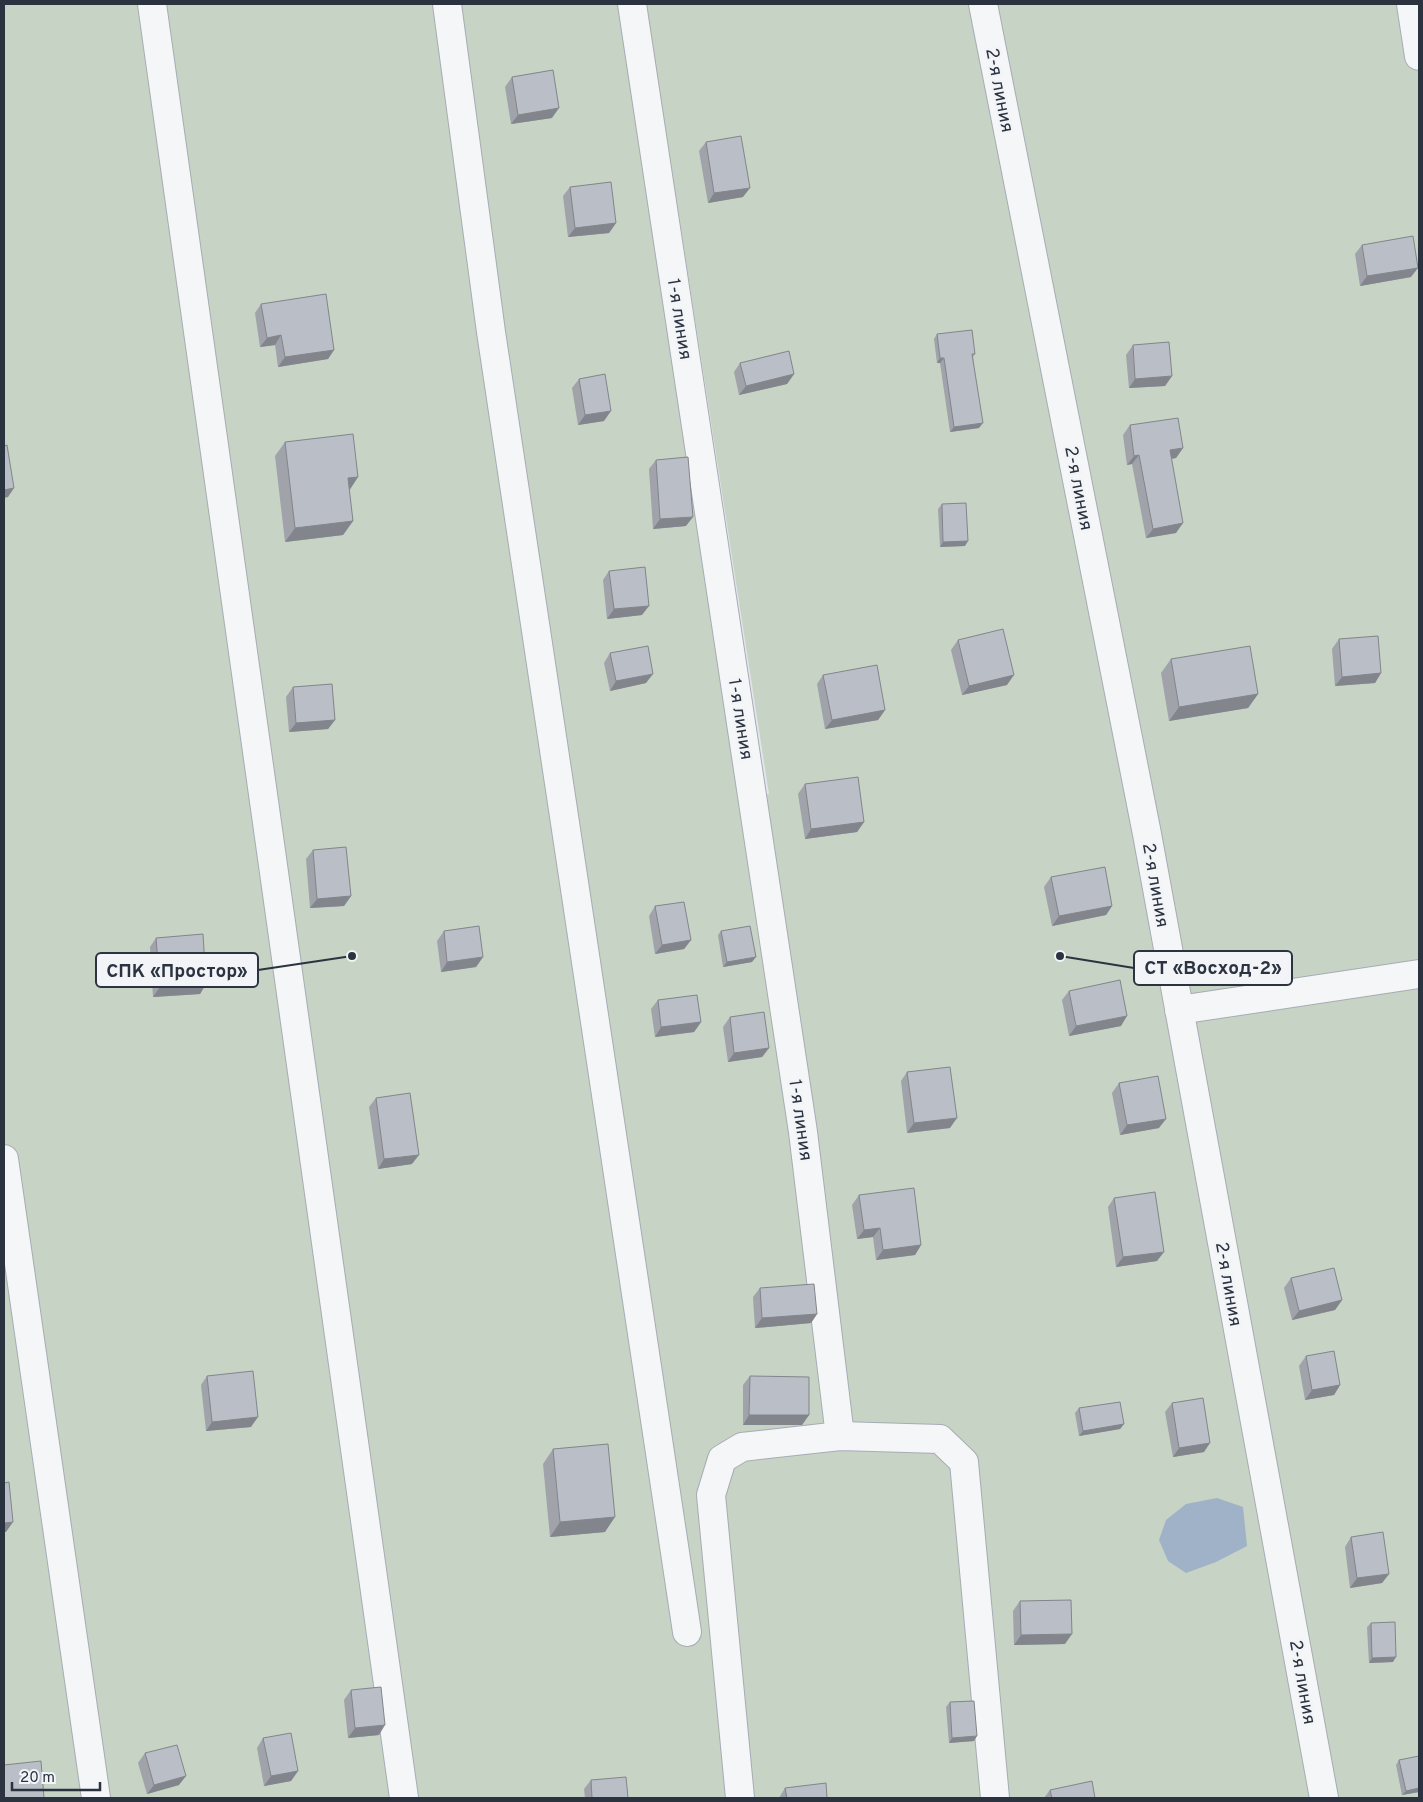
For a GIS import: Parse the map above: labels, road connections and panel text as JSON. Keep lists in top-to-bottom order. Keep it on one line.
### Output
{"streets":{"street":["2-я линия","1-я линия"]},"places":["СПК «Простор»","СТ «Восход-2»"],"scale_bar":"20 m"}
